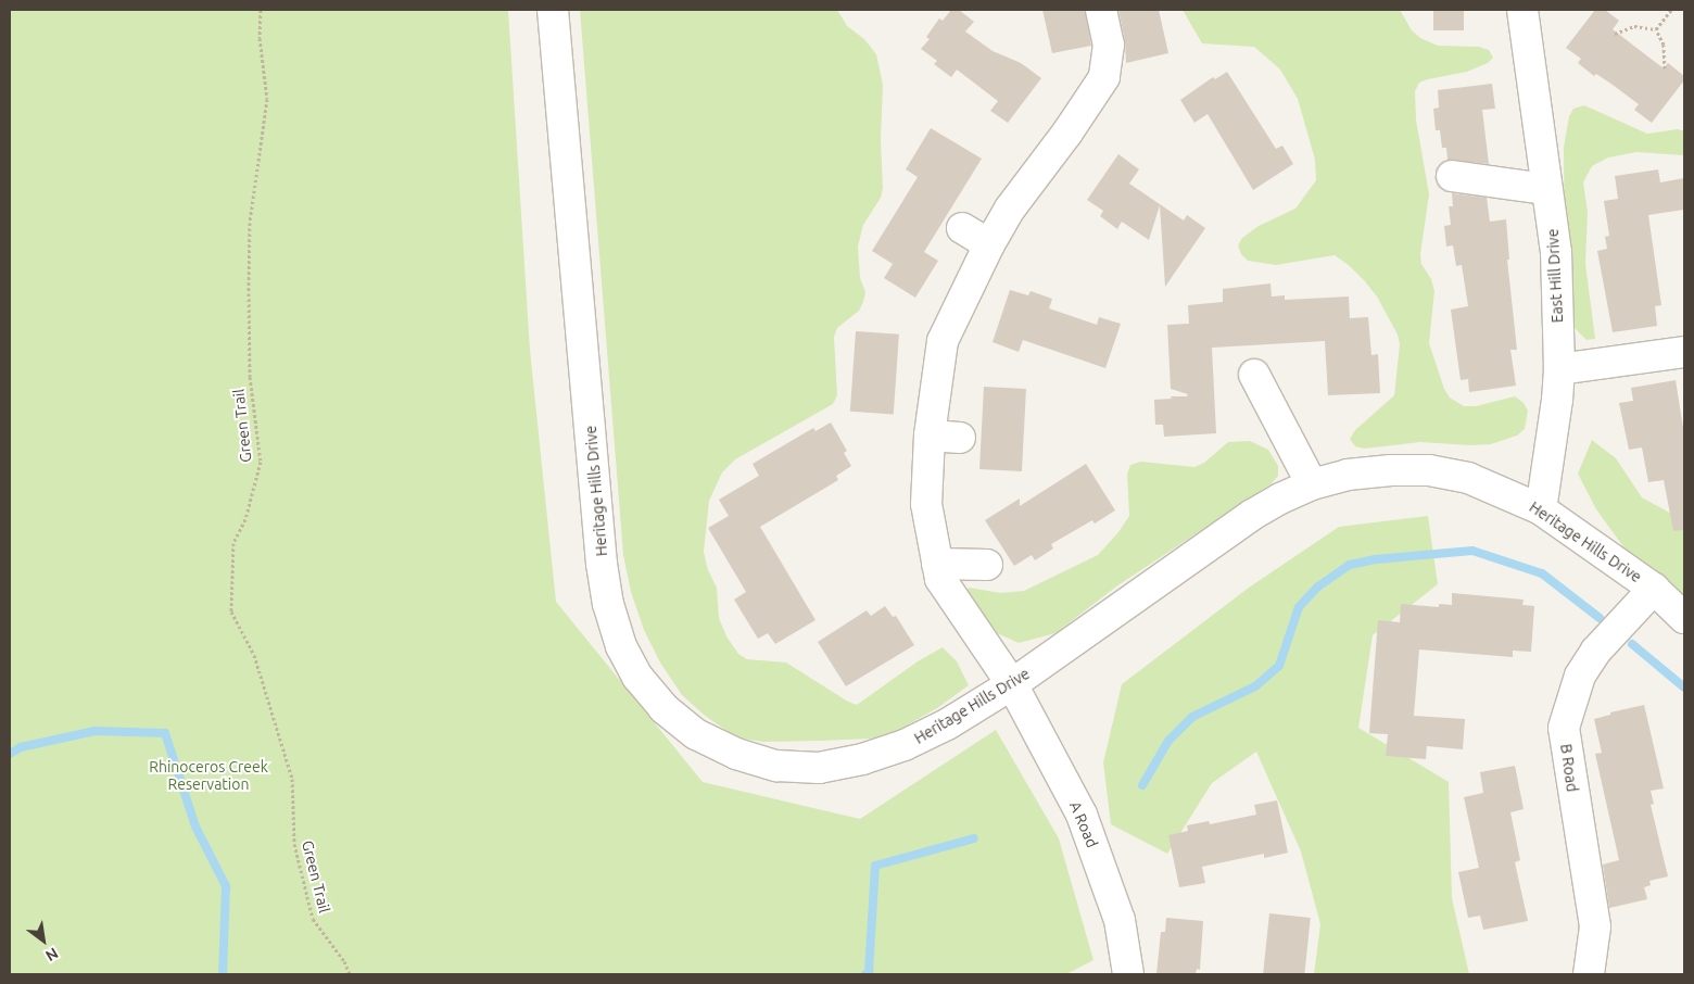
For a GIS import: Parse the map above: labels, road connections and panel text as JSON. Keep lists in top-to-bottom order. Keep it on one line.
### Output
{"streets":{"street":["East Hill Drive","Heritage Hills Drive","B Road","A Road"],"path":["Green Trail"]},"crossings":[["East Hill Drive","Heritage Hills Drive"],["Heritage Hills Drive","B Road"],["Heritage Hills Drive","A Road"]],"parks":["Rhinoceros Creek Reservation"],"north":"bottom right"}
